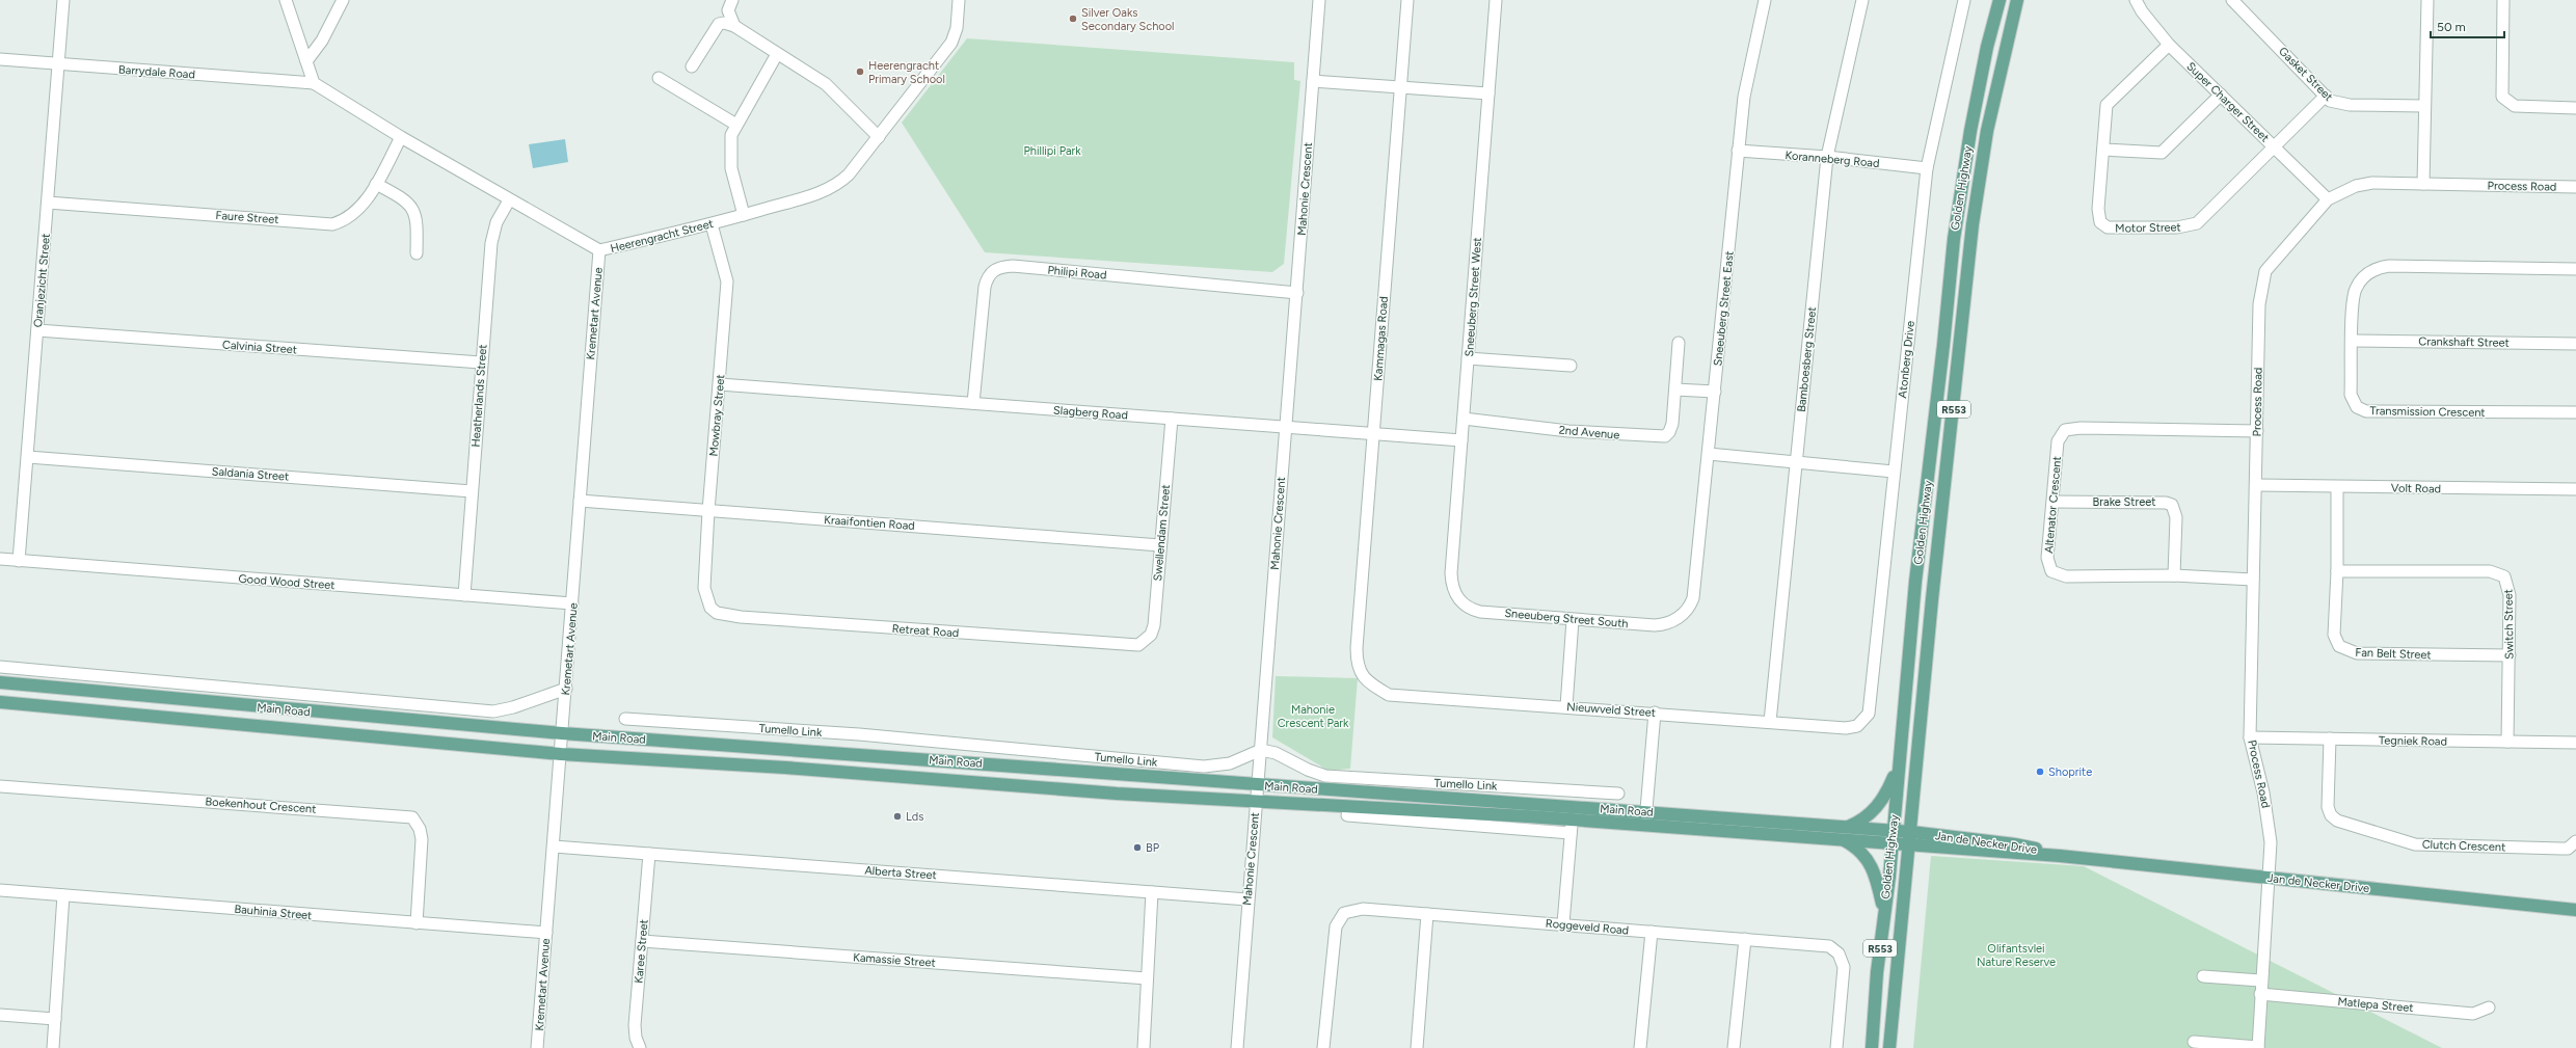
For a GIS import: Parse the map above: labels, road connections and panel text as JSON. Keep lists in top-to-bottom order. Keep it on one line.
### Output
{"streets":{"main road":["Golden Highway","R553","Main Road","Jan de Necker Drive"],"street":["Barrydale Road","Gasket Street","Super Charger Street","Koranneberg Road","Process Road","Mahonie Crescent","Faure Street","Motor Street","Heerengracht Street","Philipi Road","Oranjezicht Street","Sneeuberg Street West","Sneeuberg Street East","Kremetart Avenue","Kammagas Road","Crankshaft Street","Calvinia Street","Bamboesberg Street","Atonberg Drive","Heatherlands Street","Transmission Crescent","Slagberg Road","Mowbray Street","2nd Avenue","Saldania Street","Volt Road","Brake Street","Altenator Crescent","Kraaifontien Road","Swellendam Street","Good Wood Street","Sneeuberg Street South","Switch Street","Retreat Road","Fan Belt Street","Nieuwveld Street","Tumello Link","Tegniek Road","Boekenhout Crescent","Clutch Crescent","Alberta Street","Bauhinia Street","Roggeveld Road","Karee Street","Kamassie Street","Matlepa Street"]},"crossings":[["Barrydale Road","Heerengracht Street"],["Barrydale Road","Oranjezicht Street"],["Gasket Street","Motor Street"],["Super Charger Street","Process Road"],["Super Charger Street","Motor Street"],["Koranneberg Road","Sneeuberg Street East"],["Koranneberg Road","Bamboesberg Street"],["Koranneberg Road","Atonberg Drive"],["Process Road","Volt Road"],["Process Road","Altenator Crescent"],["Process Road","Tegniek Road"],["Process Road","Jan de Necker Drive"],["Process Road","Matlepa Street"],["Golden Highway","Main Road"],["Golden Highway","Jan de Necker Drive"],["Mahonie Crescent","Philipi Road"],["Mahonie Crescent","Slagberg Road"],["Mahonie Crescent","Main Road"],["Mahonie Crescent","Tumello Link"],["Mahonie Crescent","Alberta Street"],["Faure Street","Heerengracht Street"],["Faure Street","Oranjezicht Street"],["Heerengracht Street","Kremetart Avenue"],["Heerengracht Street","Heatherlands Street"],["Heerengracht Street","Mowbray Street"],["Philipi Road","Slagberg Road"],["Oranjezicht Street","Calvinia Street"],["Oranjezicht Street","Saldania Street"],["Oranjezicht Street","Good Wood Street"],["Sneeuberg Street West","Slagberg Road"],["Sneeuberg Street West","2nd Avenue"],["Sneeuberg Street West","Sneeuberg Street South"],["Sneeuberg Street East","Sneeuberg Street South"],["Kremetart Avenue","Kraaifontien Road"],["Kremetart Avenue","Good Wood Street"],["Kremetart Avenue","Main Road"],["Kremetart Avenue","Alberta Street"],["Kremetart Avenue","Bauhinia Street"],["Kammagas Road","Slagberg Road"],["Kammagas Road","Nieuwveld Street"],["Crankshaft Street","Transmission Crescent"],["Calvinia Street","Heatherlands Street"],["Bamboesberg Street","Nieuwveld Street"],["Atonberg Drive","Nieuwveld Street"],["Heatherlands Street","Saldania Street"],["Heatherlands Street","Good Wood Street"],["Slagberg Road","Mowbray Street"],["Slagberg Road","Swellendam Street"],["Mowbray Street","Kraaifontien Road"],["Mowbray Street","Retreat Road"],["Volt Road","Fan Belt Street"],["Brake Street","Altenator Crescent"],["Kraaifontien Road","Swellendam Street"],["Swellendam Street","Retreat Road"],["Switch Street","Fan Belt Street"],["Switch Street","Tegniek Road"],["Main Road","Jan de Necker Drive"],["Tegniek Road","Clutch Crescent"],["Boekenhout Crescent","Bauhinia Street"],["Alberta Street","Karee Street"],["Karee Street","Kamassie Street"]],"parks":["Phillipi Park","Mahonie Crescent Park","Olifantsvlei Nature Reserve"],"places":["Silver Oaks Secondary School","Heerengracht Primary School","Shoprite","Lds","BP"],"scale_bar":"50 m"}
